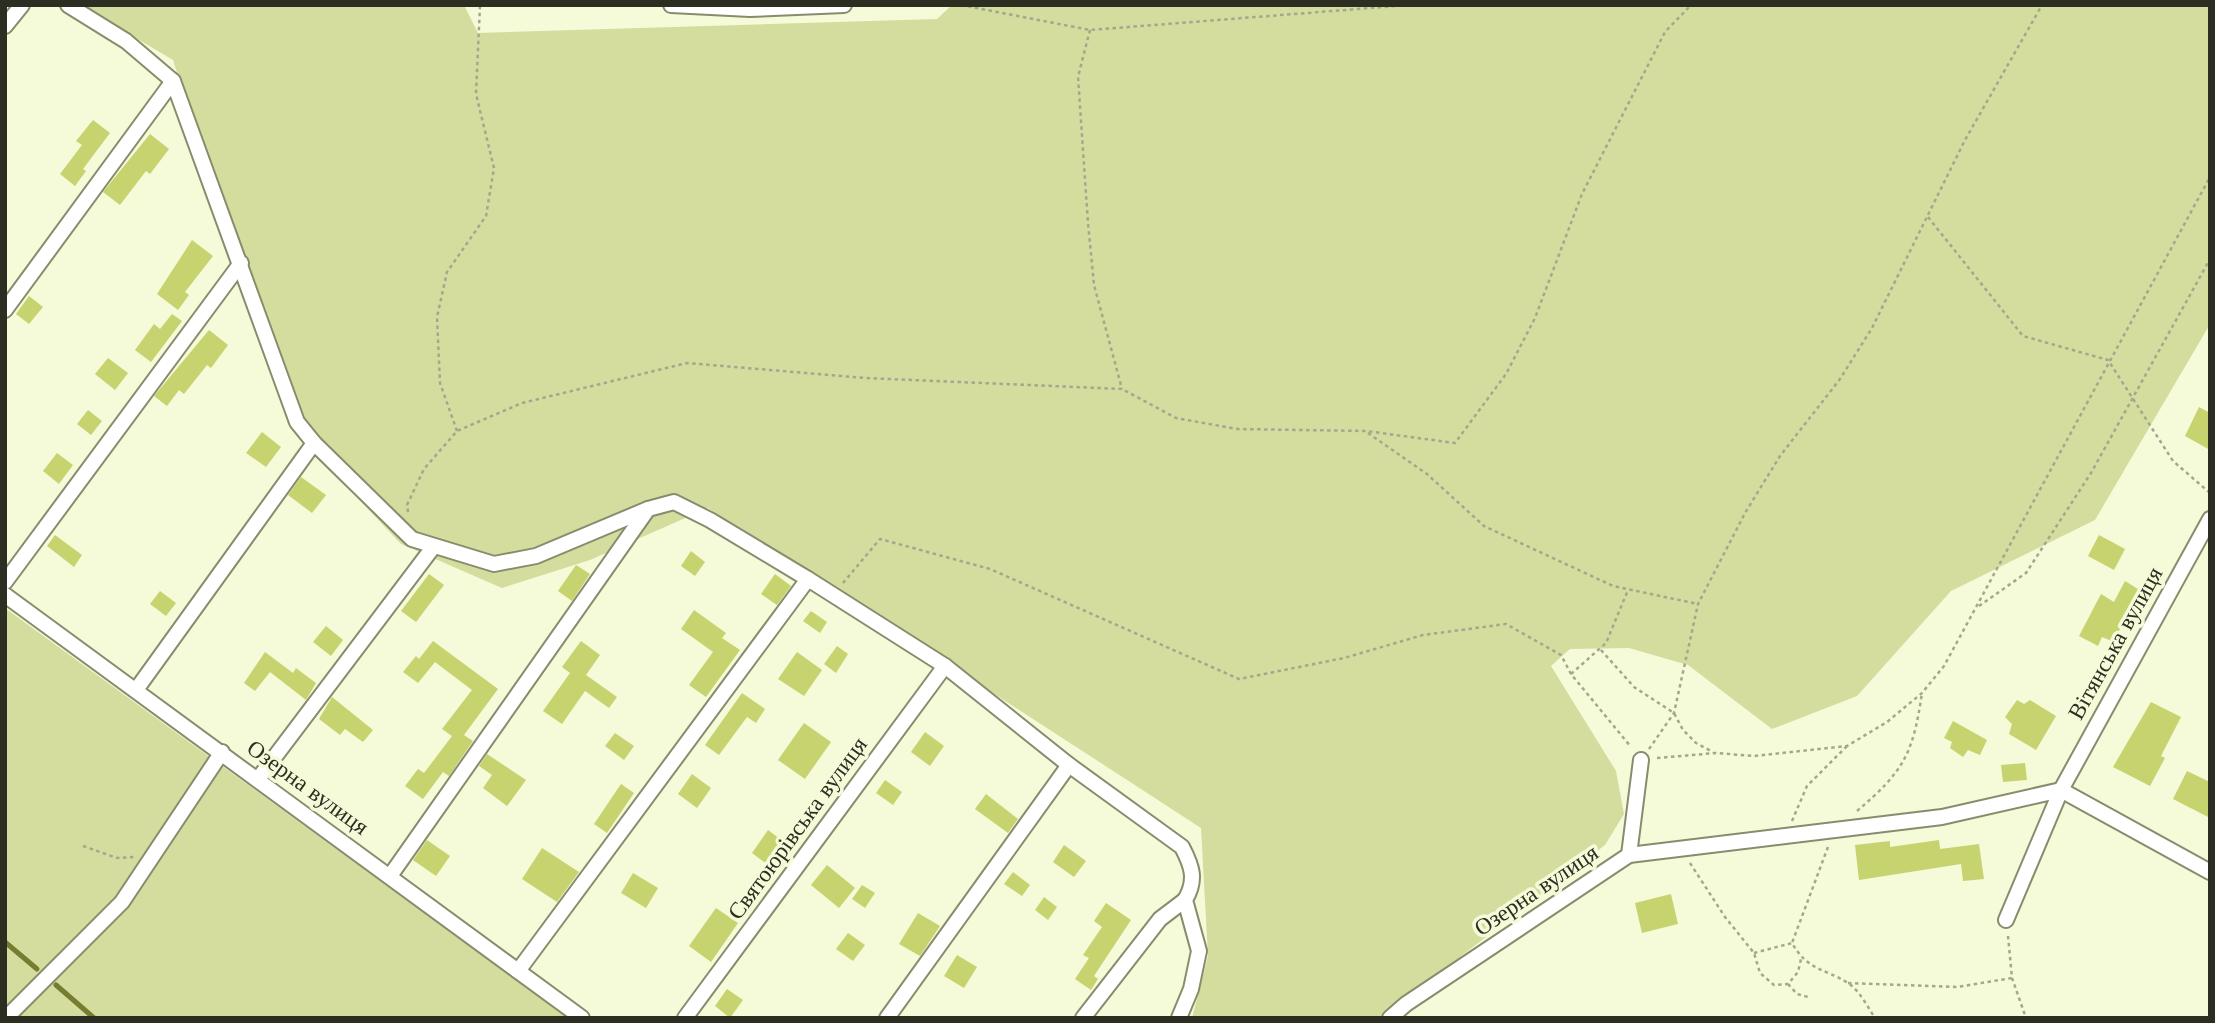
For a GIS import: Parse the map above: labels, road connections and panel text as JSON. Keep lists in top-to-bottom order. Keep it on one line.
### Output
{"streets":{"street":["Вітянська вулиця","Озерна вулиця","Святоюрівська вулиця"]}}
